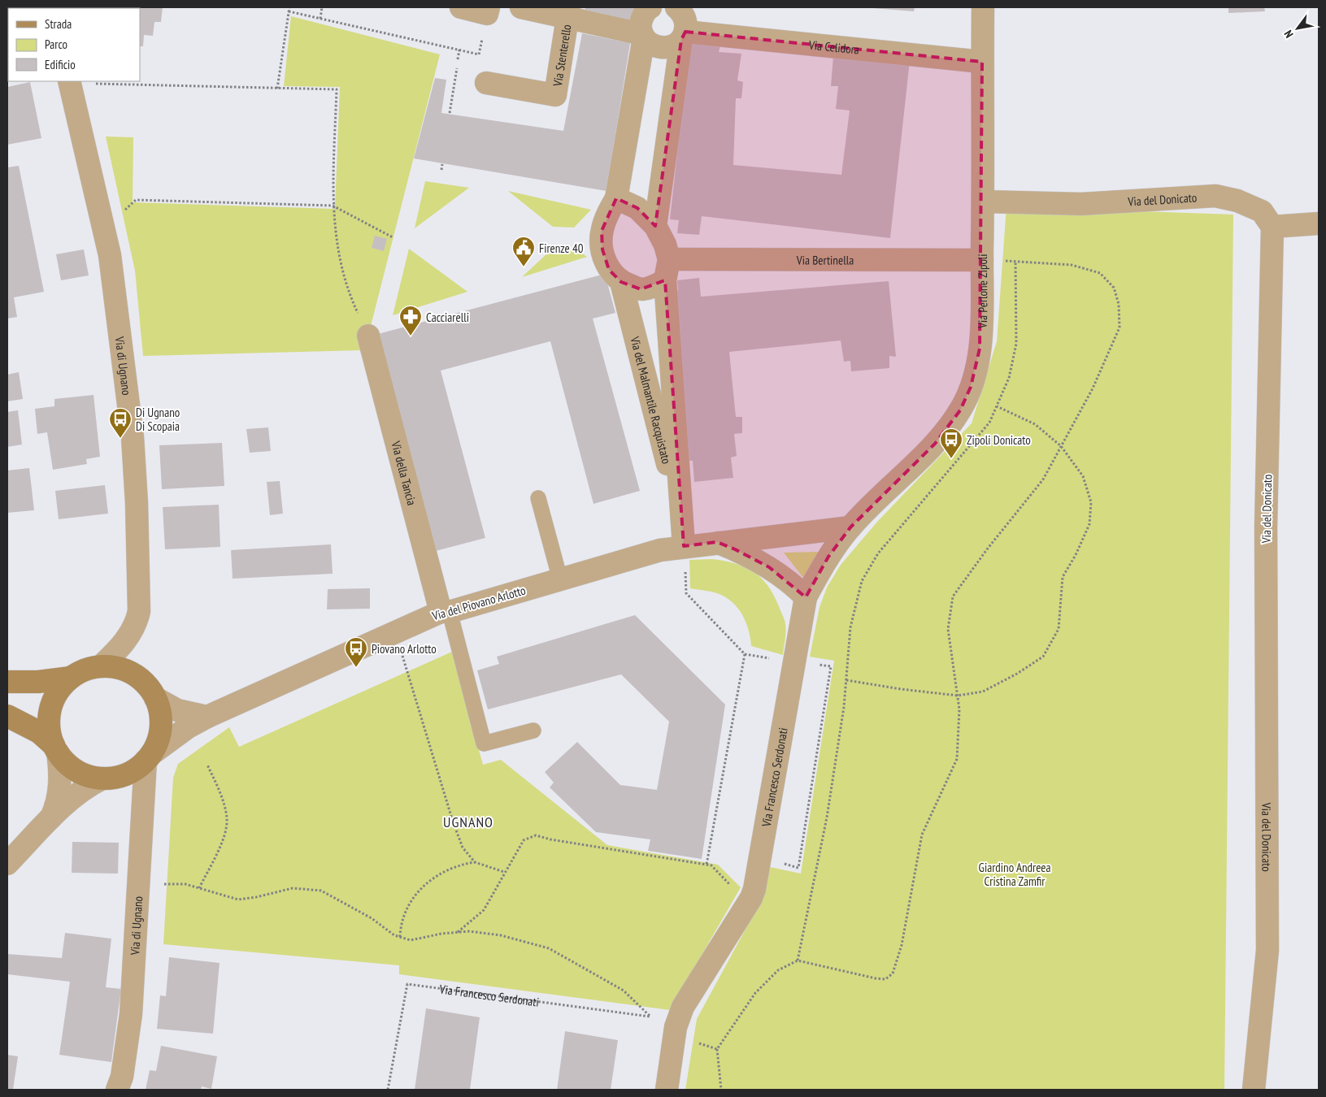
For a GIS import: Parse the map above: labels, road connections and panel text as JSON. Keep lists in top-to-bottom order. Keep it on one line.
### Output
{"streets":{"street":["Via Celidora","Via Stenterello","Via del Donicato","Via Bertinella","Via Perlone Zipoli","Via di Ugnano","Via del Malmantile Racquistato","Via della Tancia","Via del Piovano Arlotto","Via Francesco Serdonati"]},"crossings":[["Via Celidora","Via Perlone Zipoli"],["Via Stenterello","Via del Malmantile Racquistato"],["Via del Donicato","Via Perlone Zipoli"],["Via Bertinella","Via Perlone Zipoli"],["Via Bertinella","Via del Malmantile Racquistato"],["Via Perlone Zipoli","Via del Piovano Arlotto"],["Via Perlone Zipoli","Via Francesco Serdonati"],["Via di Ugnano","Via del Piovano Arlotto"],["Via del Malmantile Racquistato","Via del Piovano Arlotto"],["Via della Tancia","Via del Piovano Arlotto"],["Via del Piovano Arlotto","Via Francesco Serdonati"]],"districts":["UGNANO"],"parks":["Giardino Andreea Cristina Zamfir"],"places":{"public building":["Firenze 40"],"pharmacy":["Cacciarelli"],"bus stop":["Di Ugnano Di Scopaia","Zipoli Donicato","Piovano Arlotto"]},"legend":["Strada","Parco","Edificio"],"north":"bottom left"}
